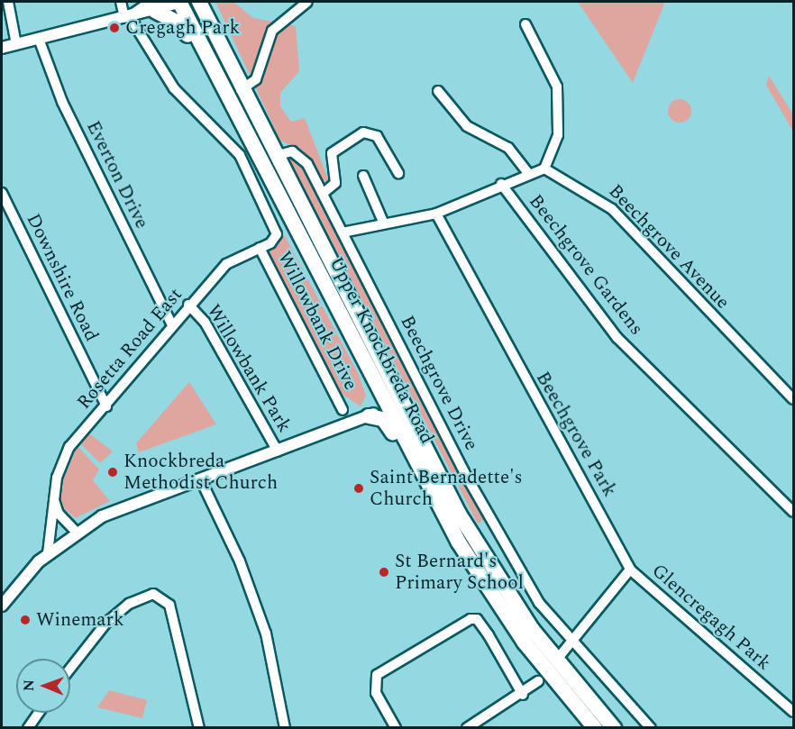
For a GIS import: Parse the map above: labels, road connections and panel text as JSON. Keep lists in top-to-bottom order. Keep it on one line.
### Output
{"streets":{"highway":["Upper Knockbreda Road"],"street":["Everton Drive","Beechgrove Avenue","Beechgrove Gardens","Downshire Road","Willowbank Drive","Rosetta Road East","Willowbank Park","Beechgrove Drive","Beechgrove Park","Glencregagh Park"]},"crossings":[["Everton Drive","Rosetta Road East"],["Downshire Road","Rosetta Road East"],["Willowbank Drive","Rosetta Road East"],["Rosetta Road East","Willowbank Park"],["Upper Knockbreda Road","Beechgrove Drive"],["Beechgrove Park","Glencregagh Park"]],"places":["Cregagh Park","Knockbreda Methodist Church","Saint Bernadette's Church","St Bernard's Primary School","Winemark"],"north":"left"}
